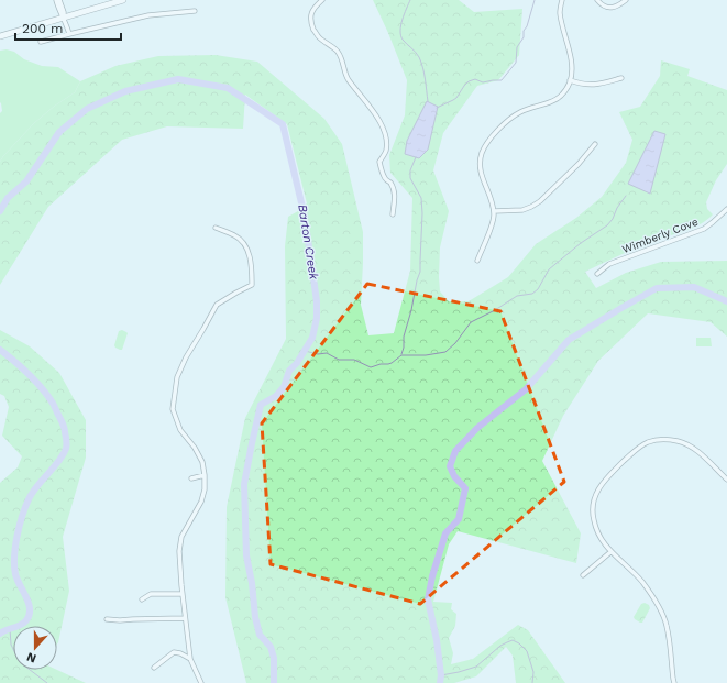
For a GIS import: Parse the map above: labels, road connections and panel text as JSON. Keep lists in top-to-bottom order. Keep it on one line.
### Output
{"streets":{"street":["Wimberly Cove"]},"water":["Barton Creek"],"scale_bar":"200 m","north":"bottom"}
